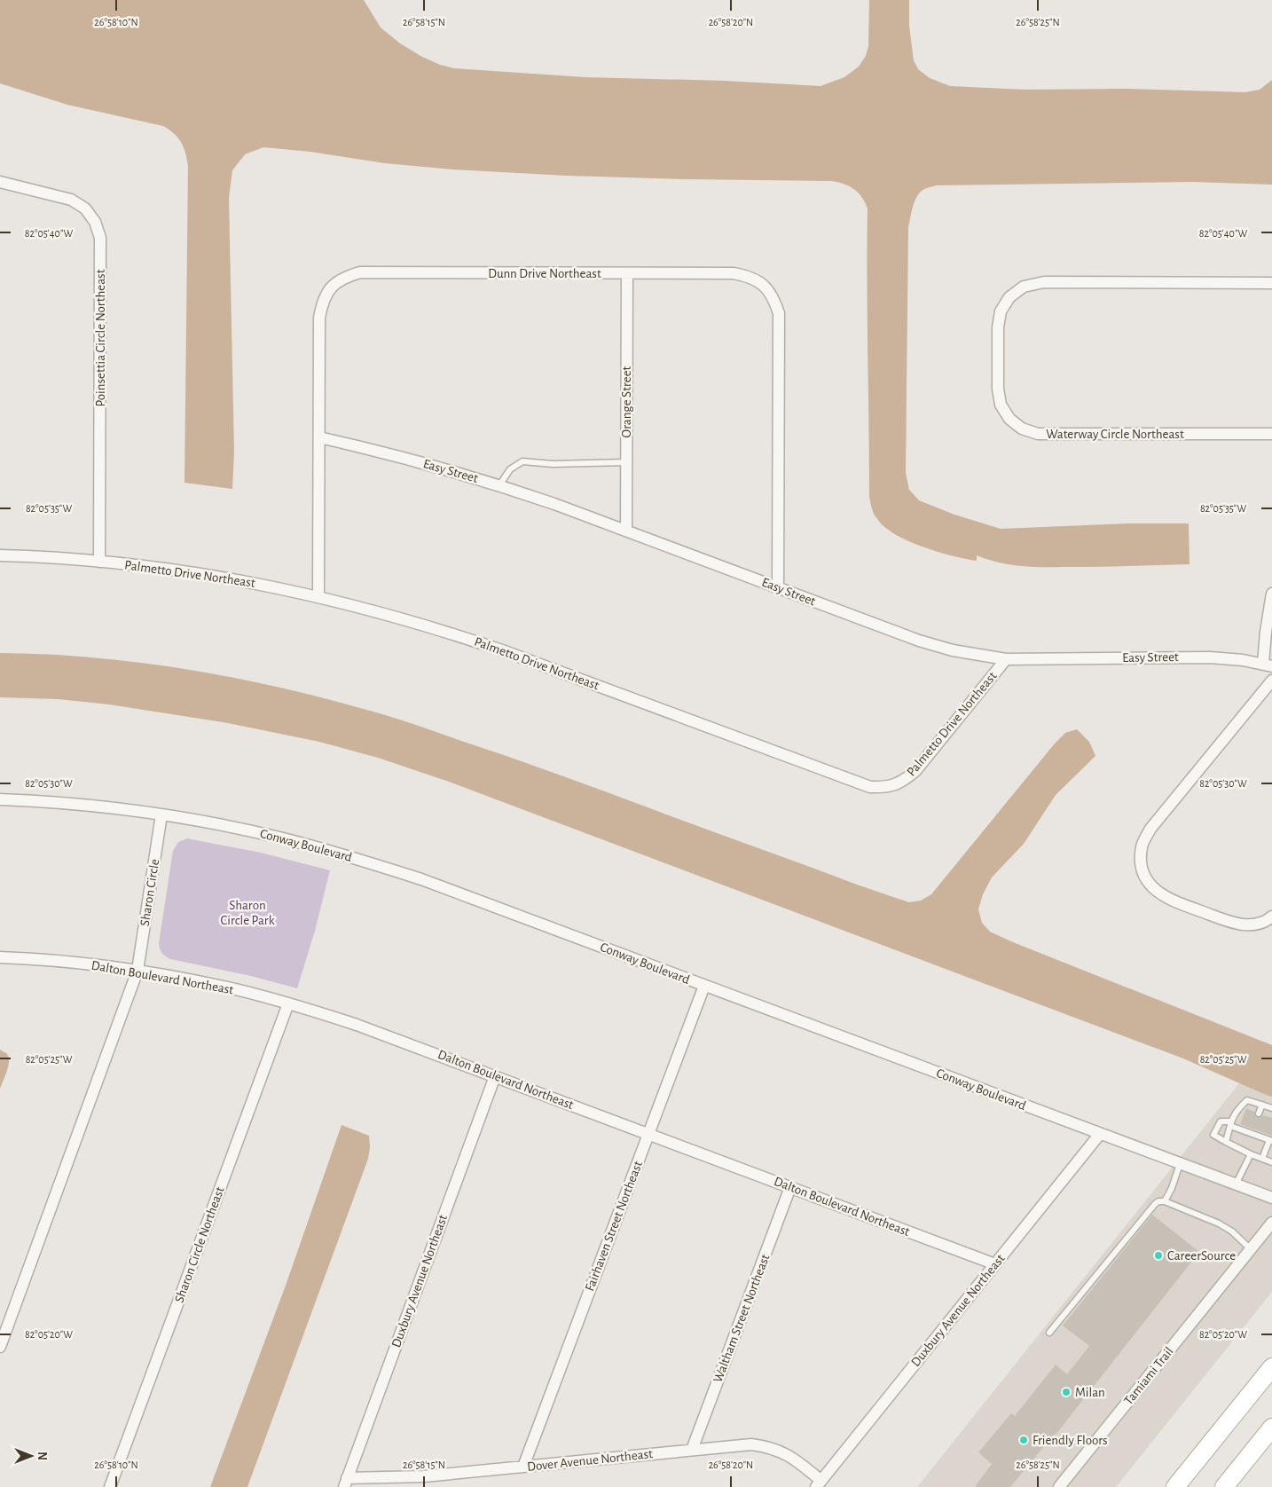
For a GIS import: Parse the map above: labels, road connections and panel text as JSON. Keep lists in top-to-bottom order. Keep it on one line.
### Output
{"streets":{"street":["Dunn Drive Northeast","Poinsettia Circle Northeast","Orange Street","Waterway Circle Northeast","Easy Street","Palmetto Drive Northeast","Conway Boulevard","Sharon Circle","Dalton Boulevard Northeast","Fairhaven Street Northeast","Sharon Circle Northeast","Duxbury Avenue Northeast","Waltham Street Northeast","Tamiami Trail","Dover Avenue Northeast"]},"crossings":[["Dunn Drive Northeast","Orange Street"],["Dunn Drive Northeast","Easy Street"],["Dunn Drive Northeast","Palmetto Drive Northeast"],["Poinsettia Circle Northeast","Palmetto Drive Northeast"],["Orange Street","Easy Street"],["Easy Street","Palmetto Drive Northeast"],["Conway Boulevard","Sharon Circle"],["Conway Boulevard","Fairhaven Street Northeast"],["Conway Boulevard","Duxbury Avenue Northeast"],["Sharon Circle","Dalton Boulevard Northeast"],["Dalton Boulevard Northeast","Fairhaven Street Northeast"],["Dalton Boulevard Northeast","Sharon Circle Northeast"],["Dalton Boulevard Northeast","Duxbury Avenue Northeast"],["Dalton Boulevard Northeast","Waltham Street Northeast"],["Fairhaven Street Northeast","Dover Avenue Northeast"],["Duxbury Avenue Northeast","Dover Avenue Northeast"],["Waltham Street Northeast","Dover Avenue Northeast"]],"parks":["Sharon Circle Park"],"places":["CareerSource","Milan","Friendly Floors"],"north":"right","coordinates":["26°58'10\"N","26°58'15\"N","26°58'20\"N","26°58'25\"N","82°05'40\"W","82°05'35\"W","82°05'30\"W","82°05'25\"W","82°05'20\"W"]}
